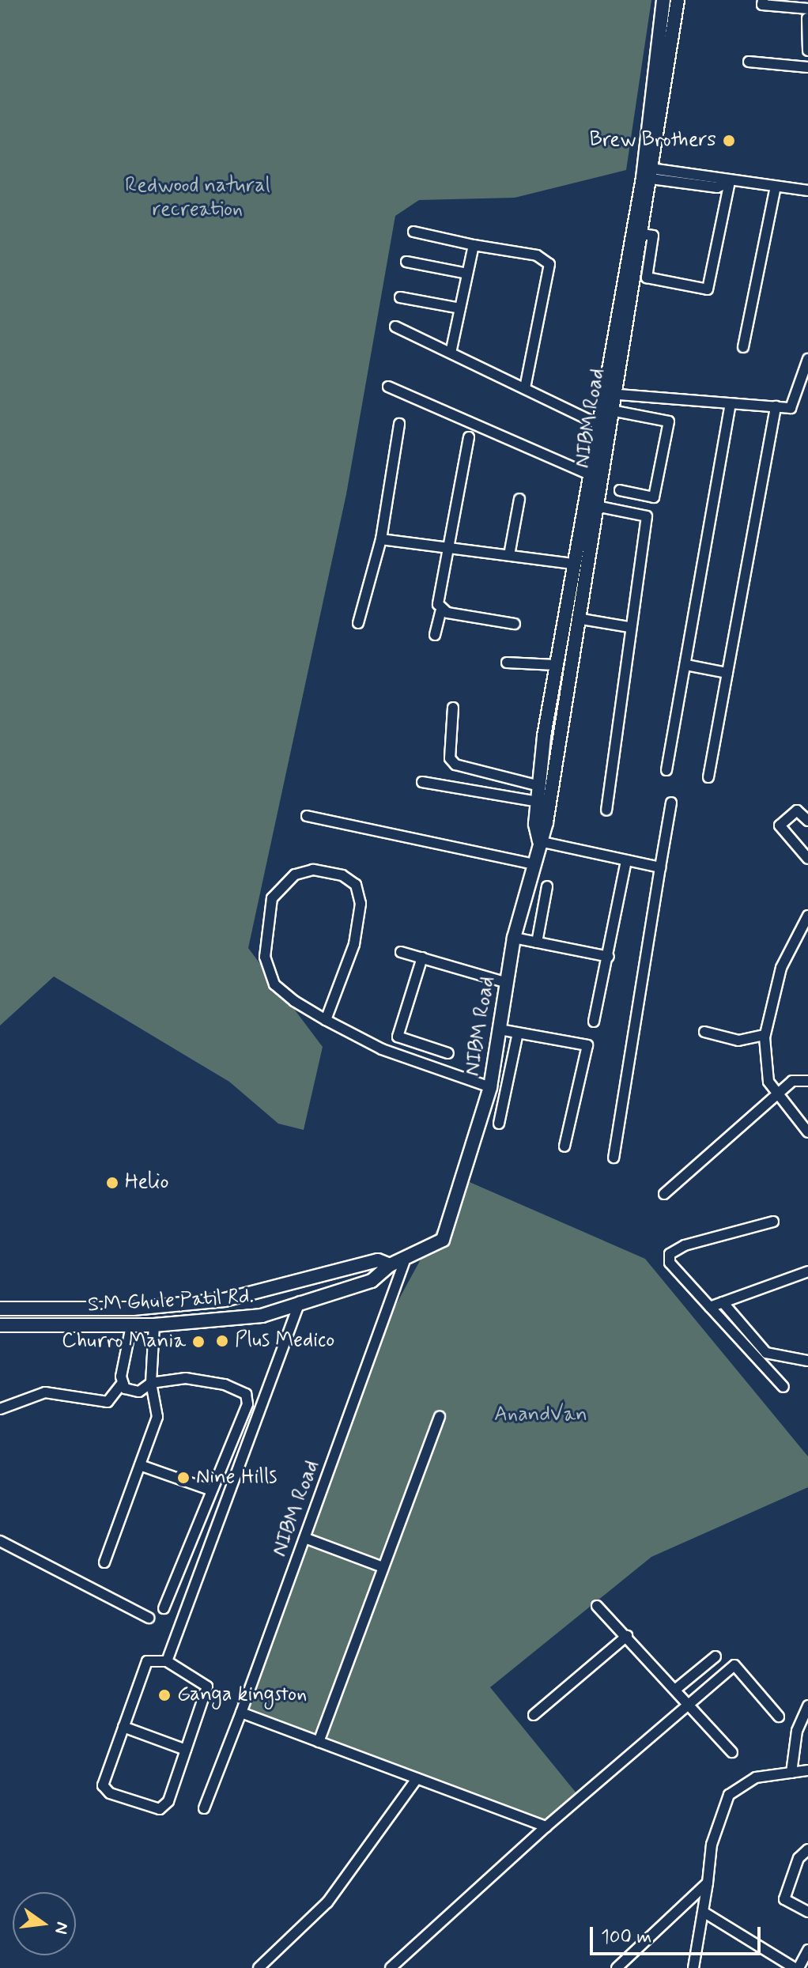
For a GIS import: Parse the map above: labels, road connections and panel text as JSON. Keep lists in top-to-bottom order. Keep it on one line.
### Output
{"streets":{"street":["NIBM Road","S.M Ghule Patil Rd."]},"parks":["Redwood natural recreation","AnandVan"],"places":["Brew Brothers","Helio","Plus Medico","Churro Mania","Nine Hills","Ganga kingston"],"scale_bar":"100 m","north":"right"}
